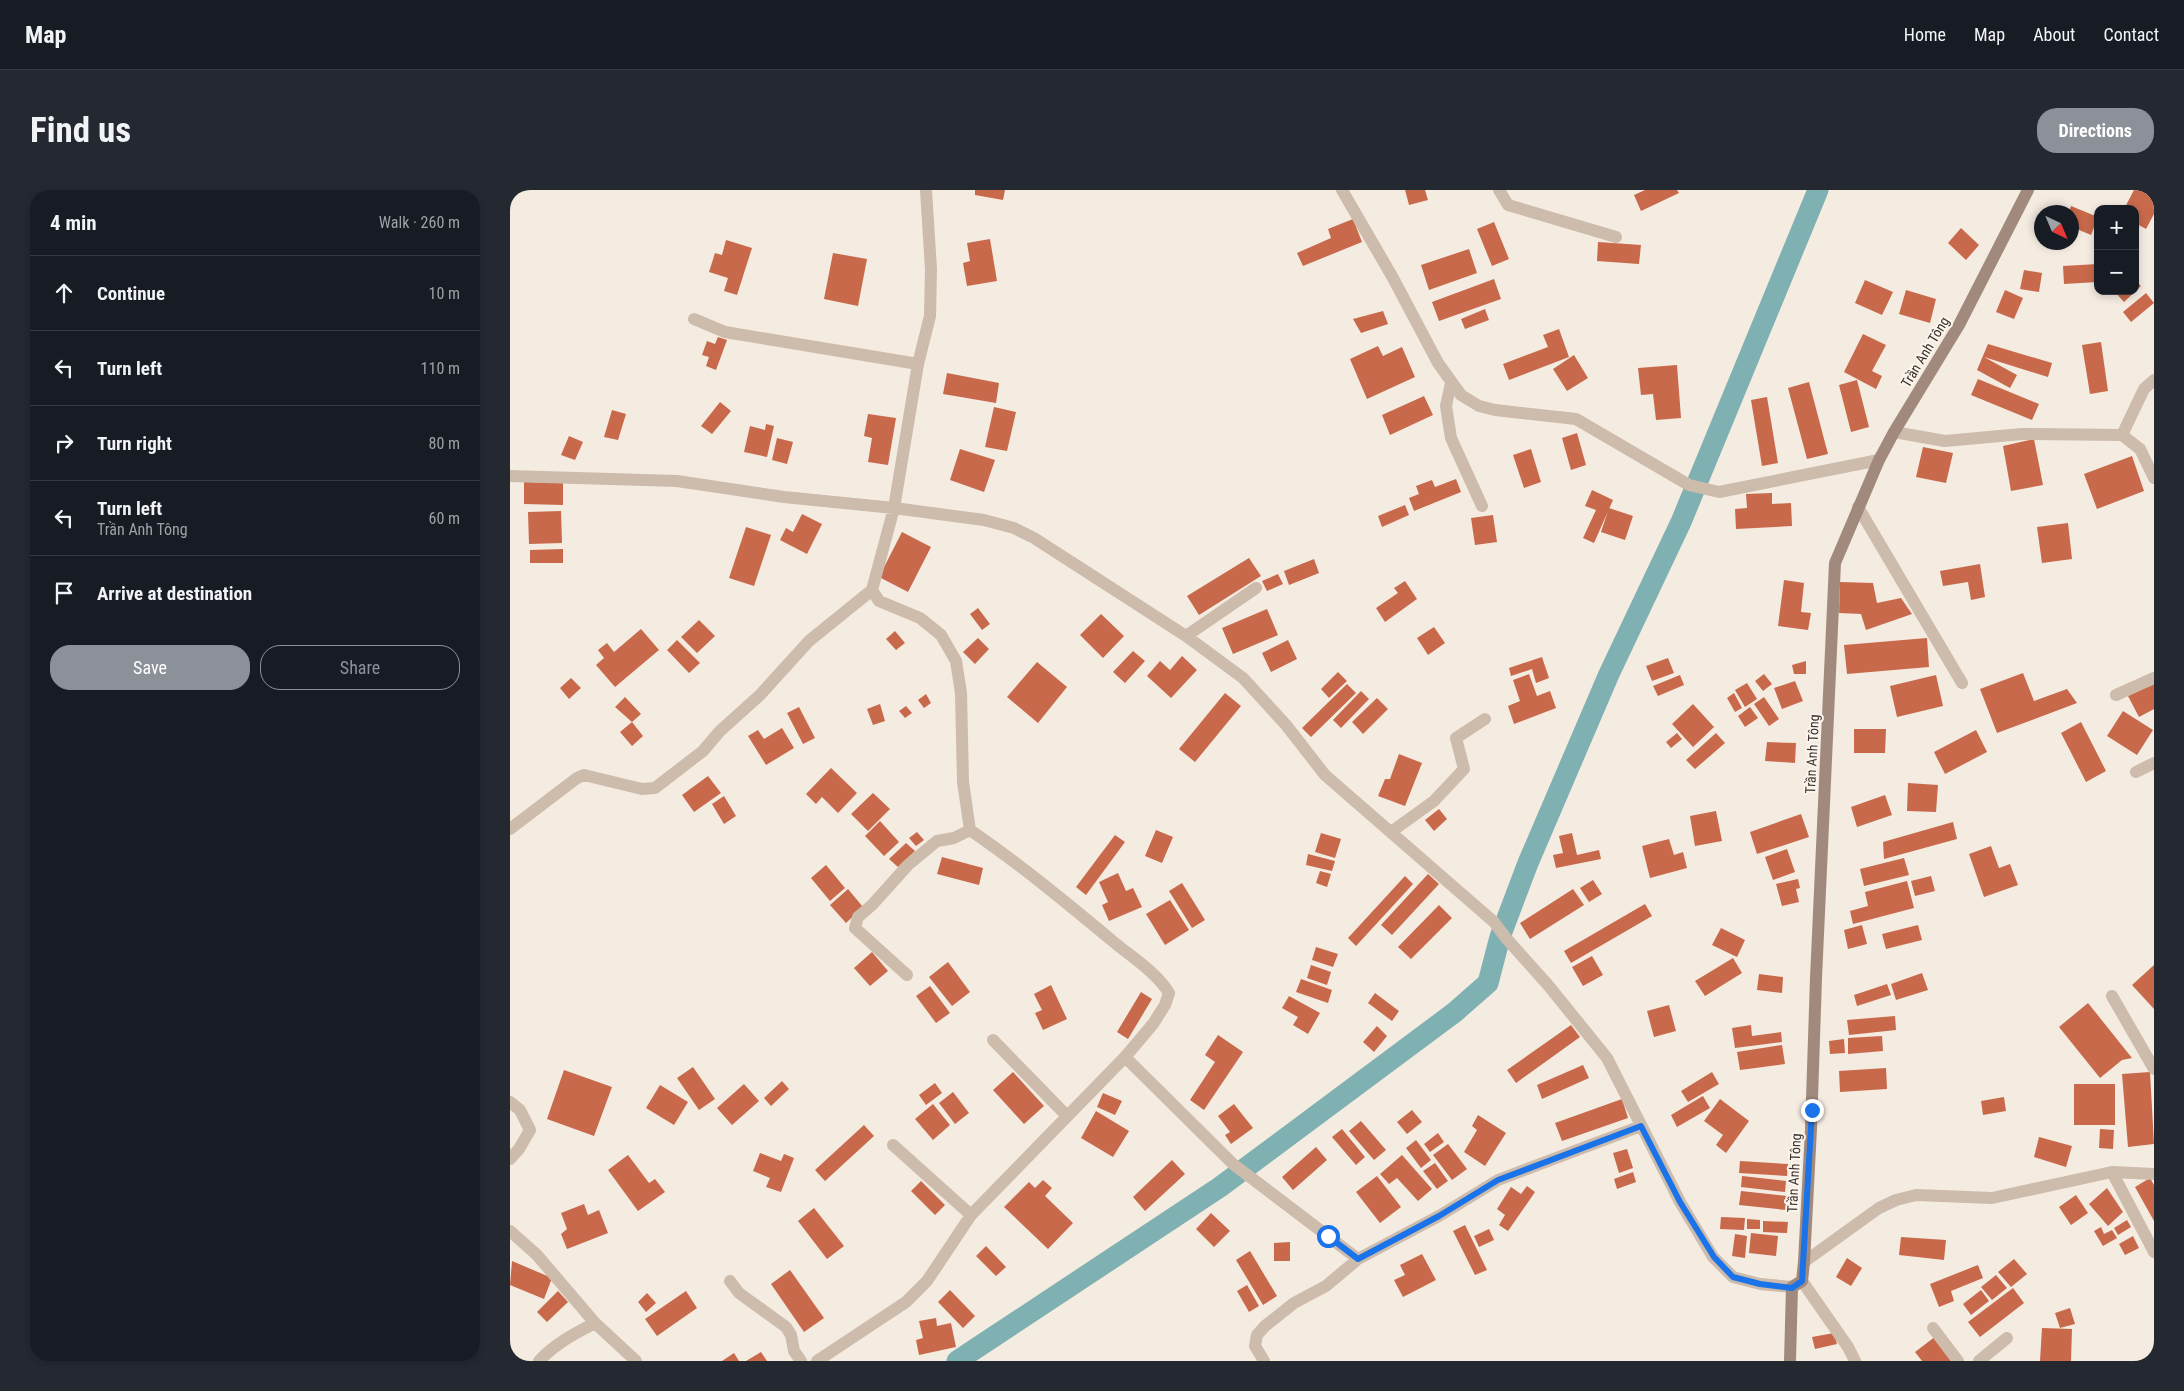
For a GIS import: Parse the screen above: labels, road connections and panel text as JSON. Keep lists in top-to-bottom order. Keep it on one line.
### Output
{"streets":{"street":["Trần Anh Tông"]},"north":"bottom right","page":{"header":"Map","nav":["Home","Map","About","Contact"],"buttons":["Directions",["Save","Share"]],"title":"Find us","heading":["4 min","Walk · 260 m"],"map_buttons":["+","−"],"list":[["Continue","10 m"],["Turn left","110 m"],["Turn right","80 m"],["Turn left","Trần Anh Tông","60 m"],"Arrive at destination"]}}
